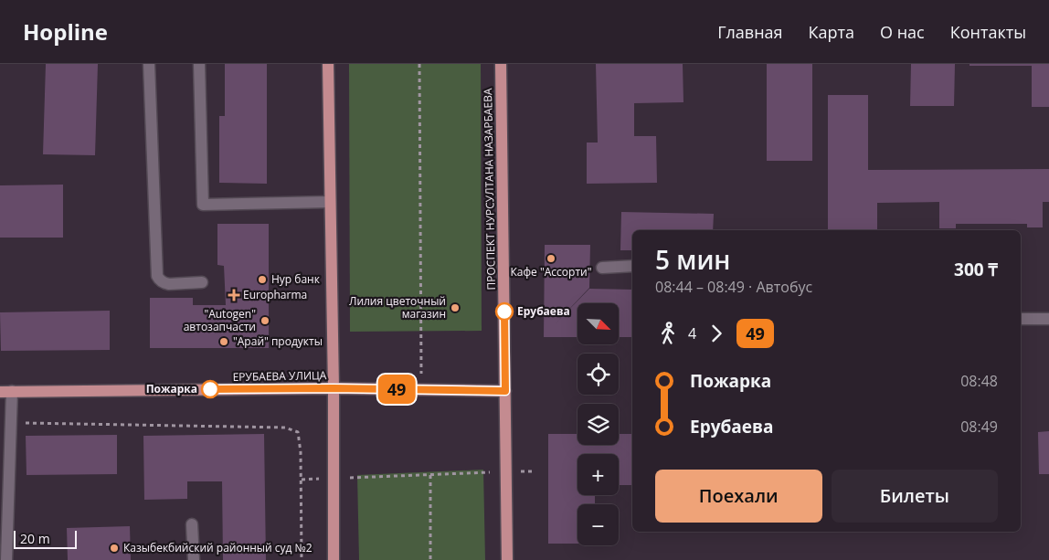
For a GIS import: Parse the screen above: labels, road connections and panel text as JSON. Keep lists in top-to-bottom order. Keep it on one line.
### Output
{"streets":{"main road":["ПРОСПЕКТ НУРСУЛТАНА НАЗАРБАЕВА","ЕРУБАЕВА УЛИЦА"]},"crossings":[["ПРОСПЕКТ НУРСУЛТАНА НАЗАРБАЕВА","ЕРУБАЕВА УЛИЦА"]],"places":{"other":["Кафе \"Ассорти\"","Нур банк","Лилия цветочный магазин","Ерубаева","\"Autogen\" автозапчасти","\"Арай\" продукты","Пожарка","Казыбекбийский районный суд №2"],"health":["Europharma"]},"lines":["bus line 49"],"scale_bar":"20 m","north":"bottom right","page":{"header":"Hopline","nav":["Главная","Карта","О нас","Контакты"],"on_map":"49","heading":["5 мин","08:44 – 08:49 · Автобус","300 ₸"],"map_buttons":["+","−"],"legs":["4","49"],"list":[{"name":"Пожарка","value":"08:48"},{"name":"Ерубаева","value":"08:49"}],"buttons":["Поехали","Билеты"],"scale":"20 m"}}
